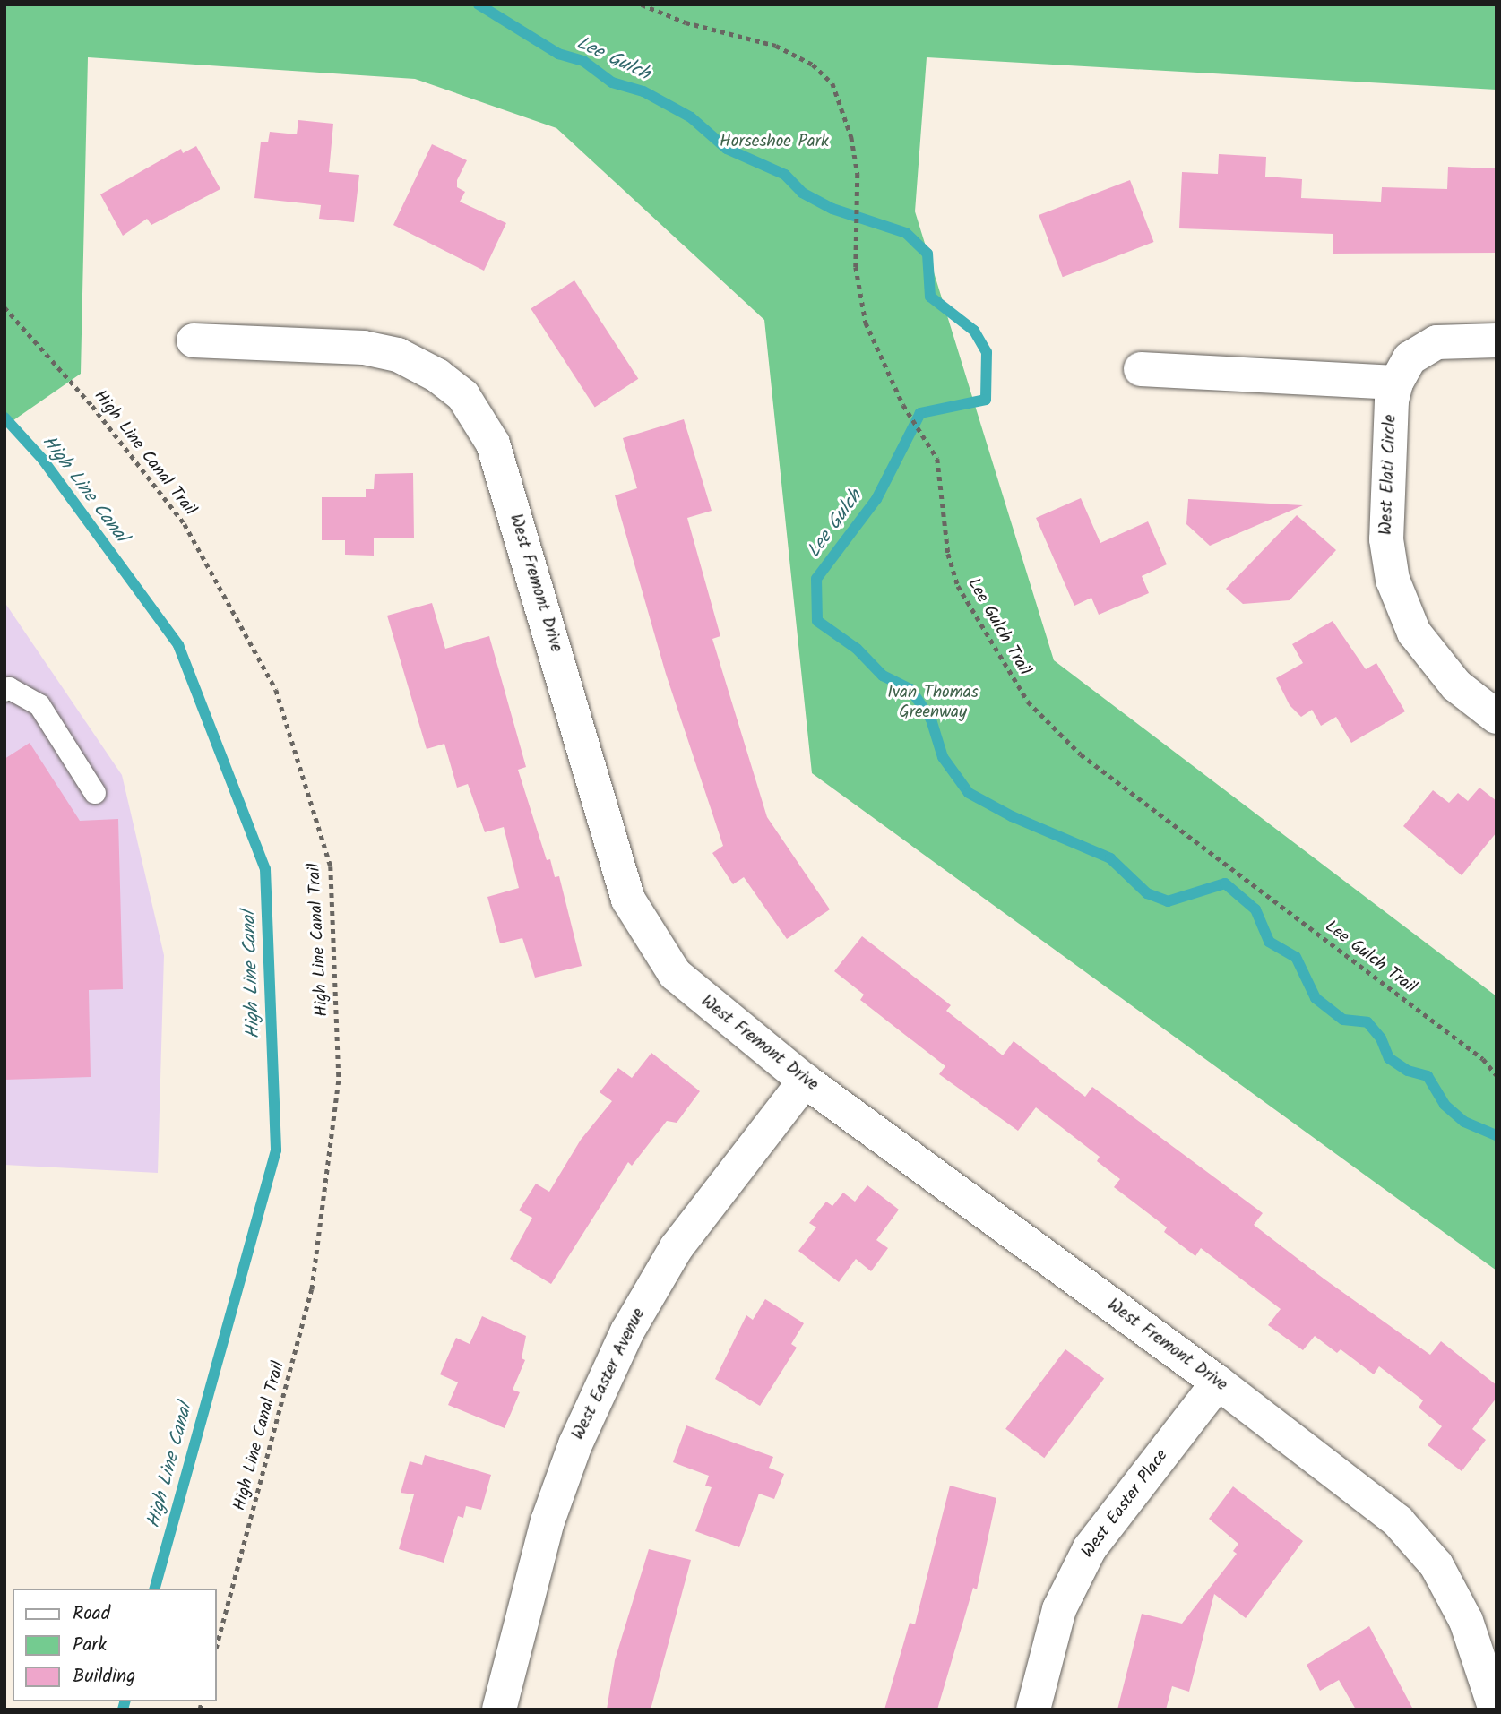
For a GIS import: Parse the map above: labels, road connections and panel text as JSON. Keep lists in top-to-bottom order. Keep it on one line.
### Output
{"streets":{"street":["West Elati Circle","West Fremont Drive","West Easter Avenue","West Easter Place"],"path":["High Line Canal Trail","Lee Gulch Trail"]},"crossings":[["West Fremont Drive","West Easter Avenue"],["West Fremont Drive","West Easter Place"]],"water":["Lee Gulch","High Line Canal"],"parks":["Horseshoe Park","Ivan Thomas Greenway"],"legend":["Road","Park","Building"]}
